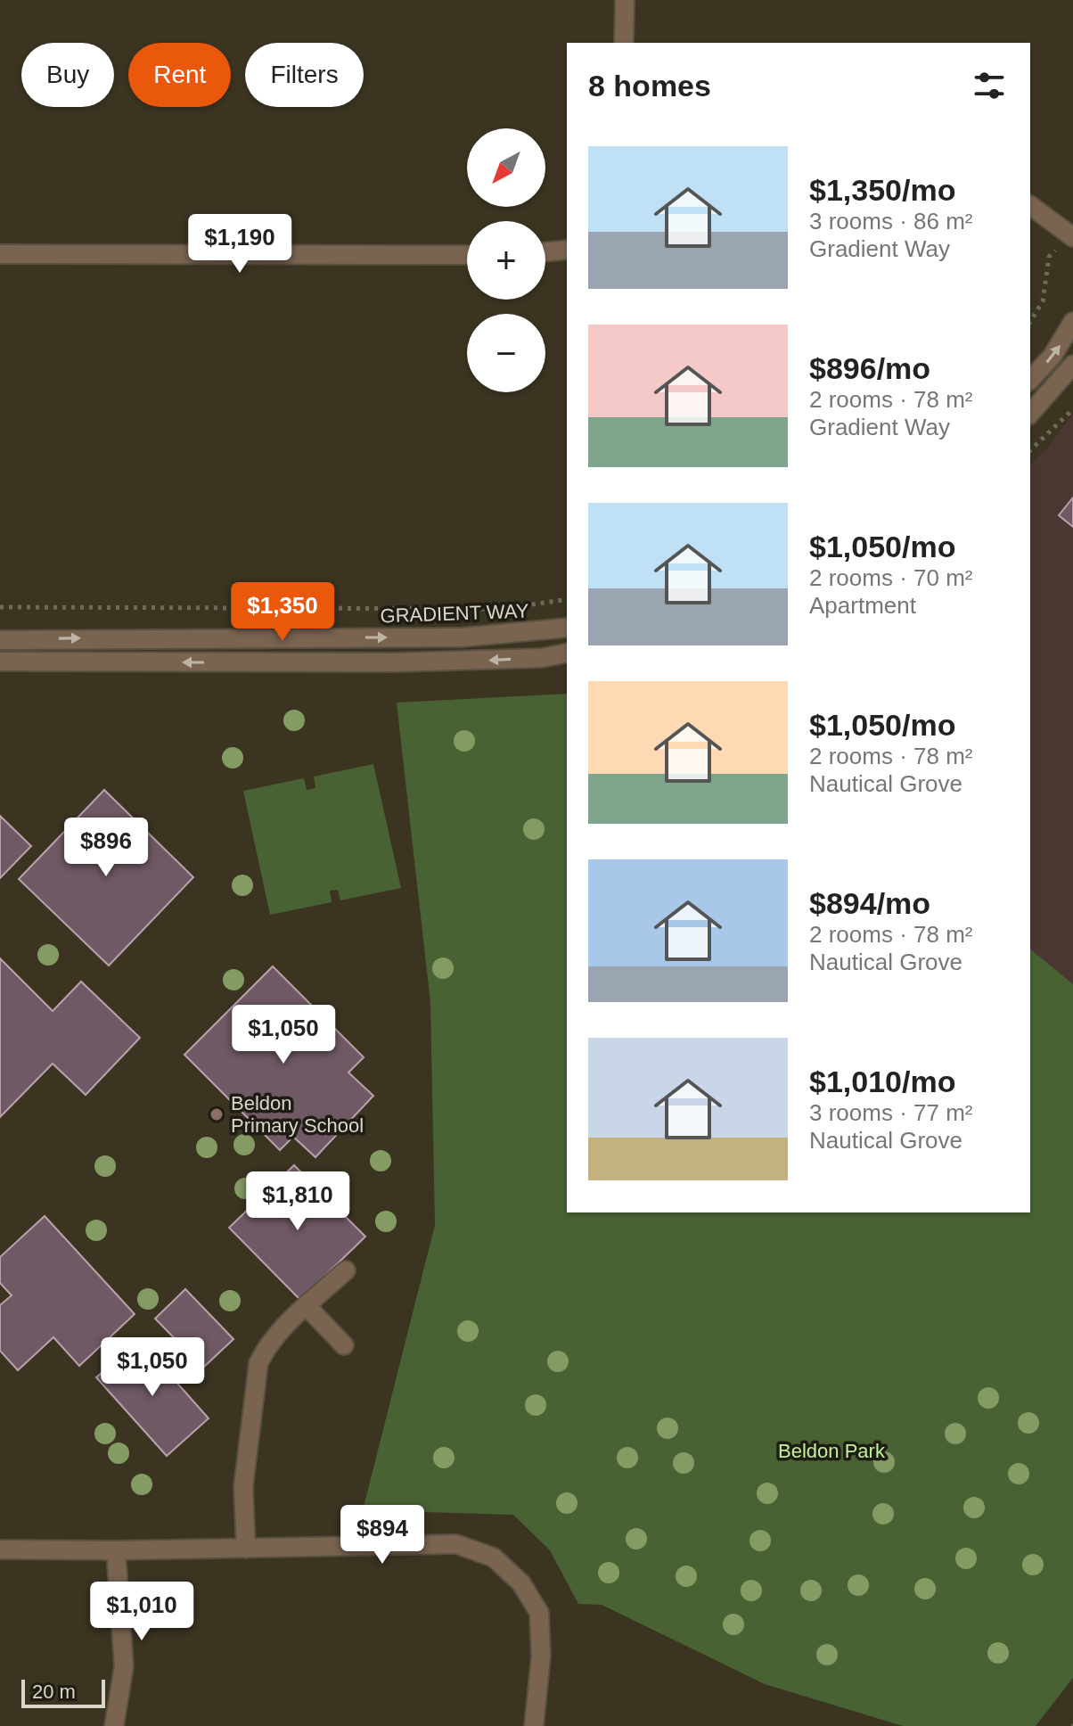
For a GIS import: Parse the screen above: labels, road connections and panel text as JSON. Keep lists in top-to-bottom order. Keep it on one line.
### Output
{"streets":{"street":["GRADIENT WAY"]},"parks":["Beldon Park"],"places":["Beldon Primary School"],"scale_bar":"20 m","north":"bottom left","page":{"chip":["Buy","Rent","Filters"],"heading":"8 homes","map_buttons":["+","−"],"list":[{"name":"$1,350/mo","note":"3 rooms · 86 m² · Gradient Way"},{"name":"$896/mo","note":"2 rooms · 78 m² · Gradient Way"},{"name":"$1,050/mo","note":"2 rooms · 70 m² · Apartment"},{"name":"$1,050/mo","note":"2 rooms · 78 m² · Nautical Grove"},{"name":"$894/mo","note":"2 rooms · 78 m² · Nautical Grove"},{"name":"$1,010/mo","note":"3 rooms · 77 m² · Nautical Grove"}],"price":["$1,190","$1,350","$896","$1,050","$1,810","$1,050","$894","$1,010"],"scale":"20 m"}}
